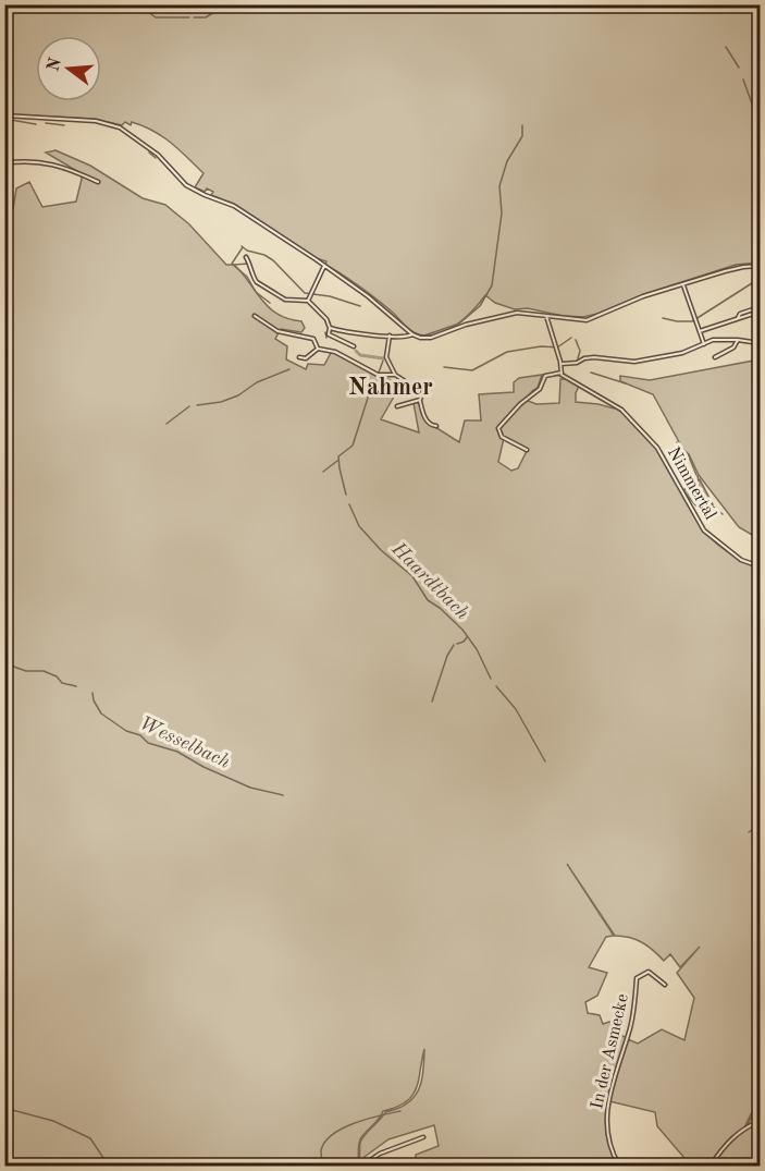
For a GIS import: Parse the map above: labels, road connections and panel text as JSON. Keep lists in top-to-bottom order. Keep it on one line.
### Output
{"streets":{"street":["Nimmertal","In der Asmecke"]},"districts":["Nahmer"],"water":["Haardtbach","Wesselbach"],"north":"left"}
